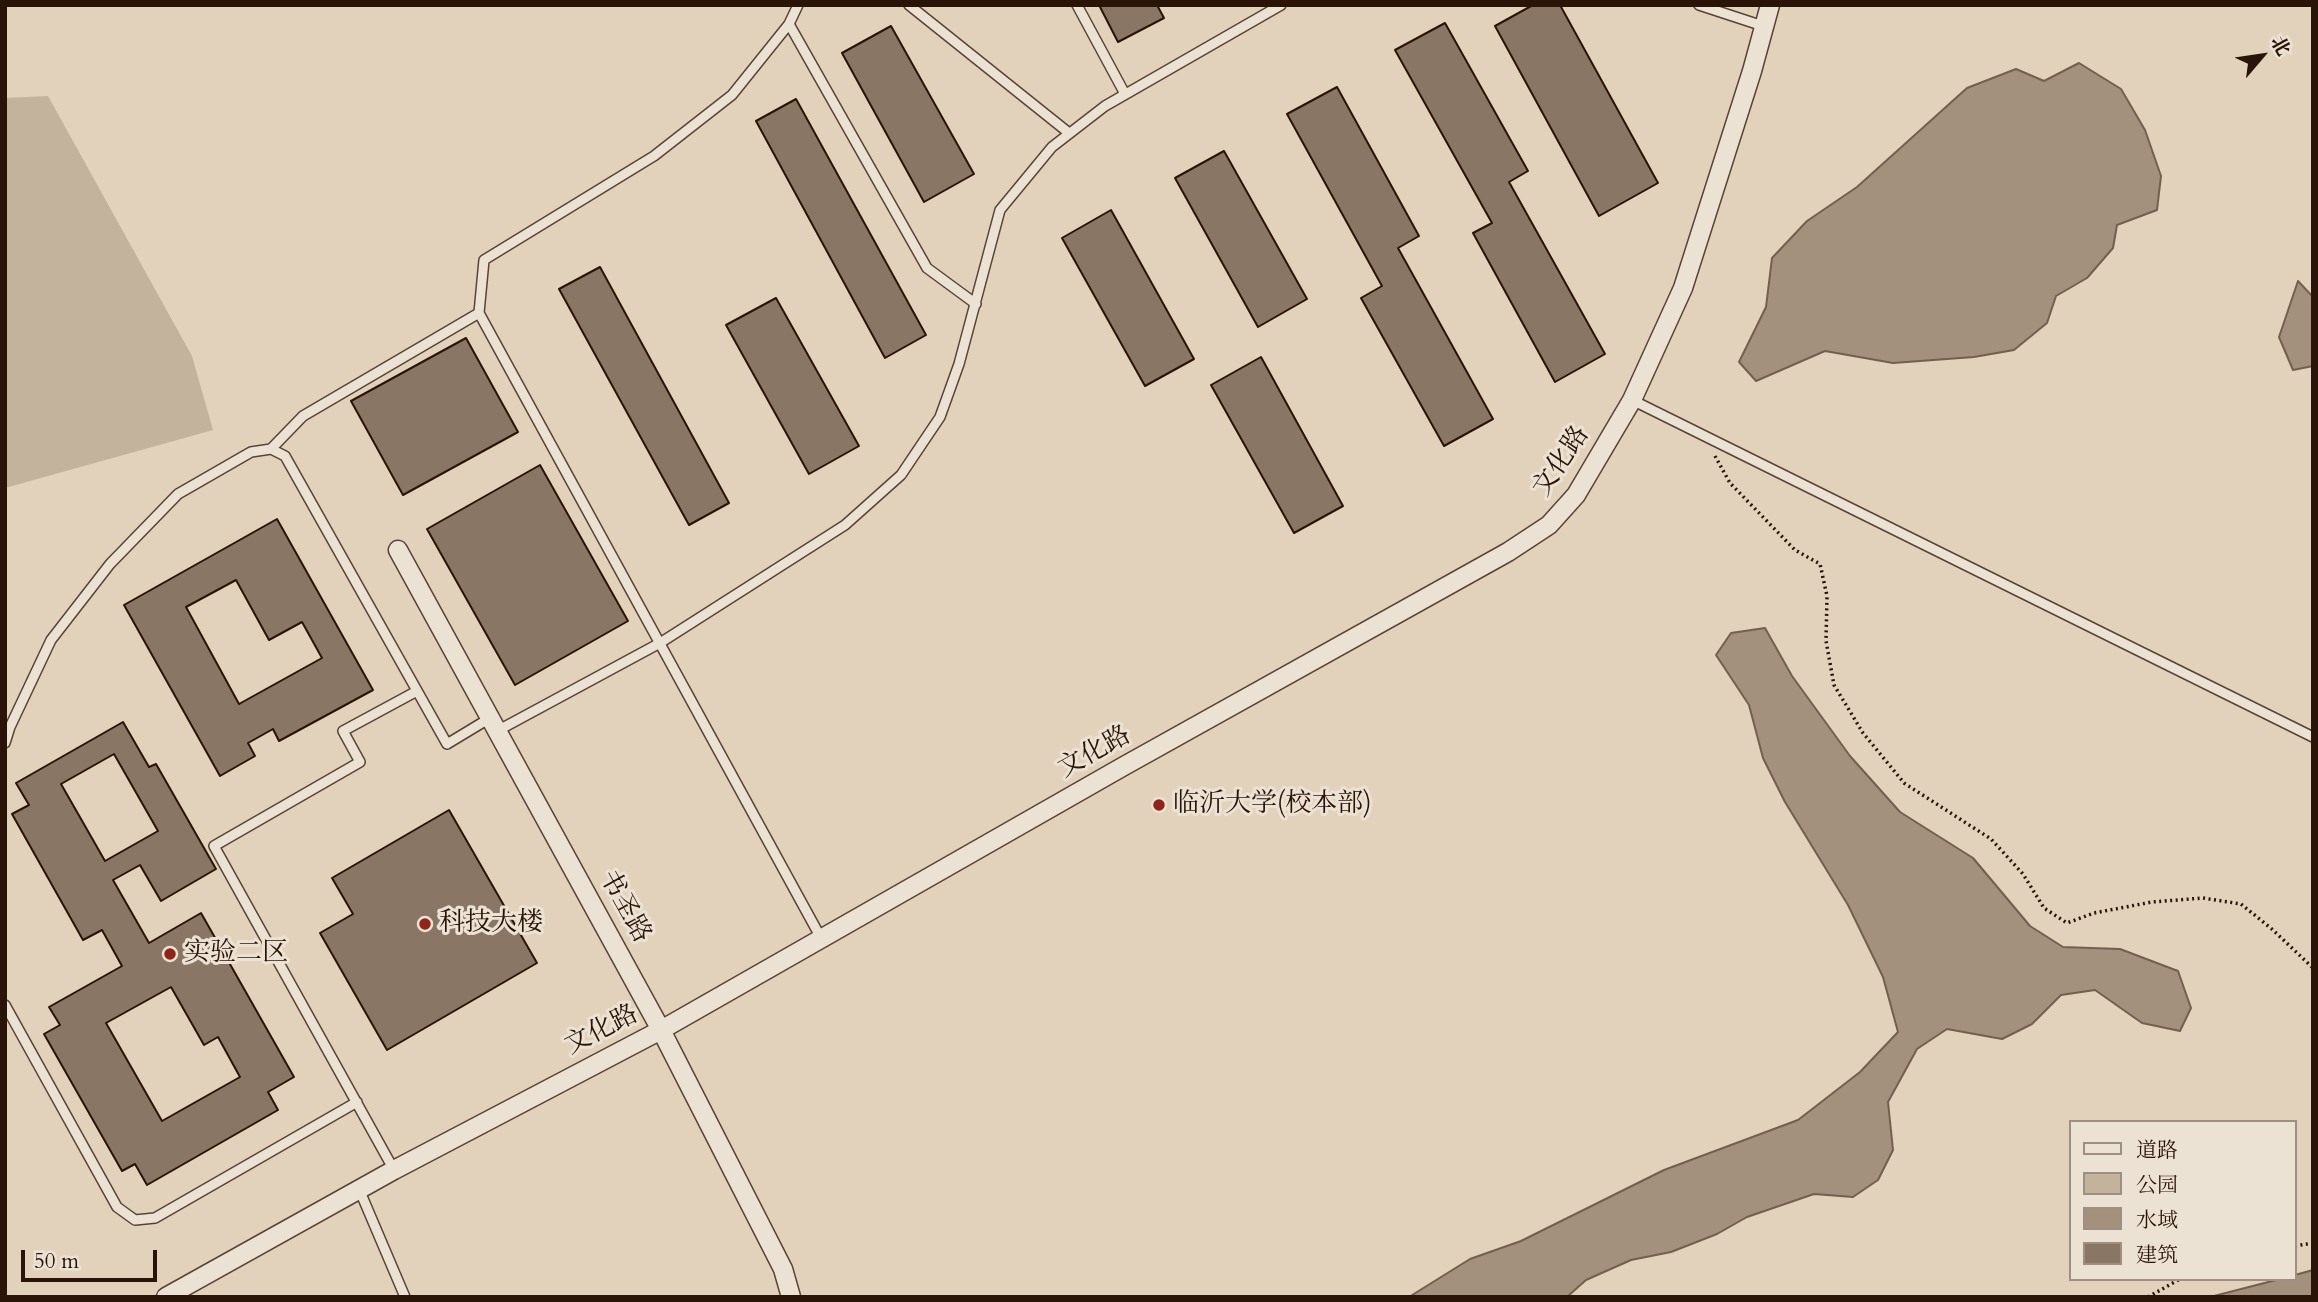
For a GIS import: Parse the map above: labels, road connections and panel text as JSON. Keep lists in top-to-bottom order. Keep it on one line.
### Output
{"streets":{"street":["文化路","书圣路"]},"crossings":[["文化路","书圣路"]],"places":["临沂大学(校本部)","科技大楼","实验二区"],"legend":["道路","公园","水域","建筑"],"scale_bar":"50 m","north":"top right"}
